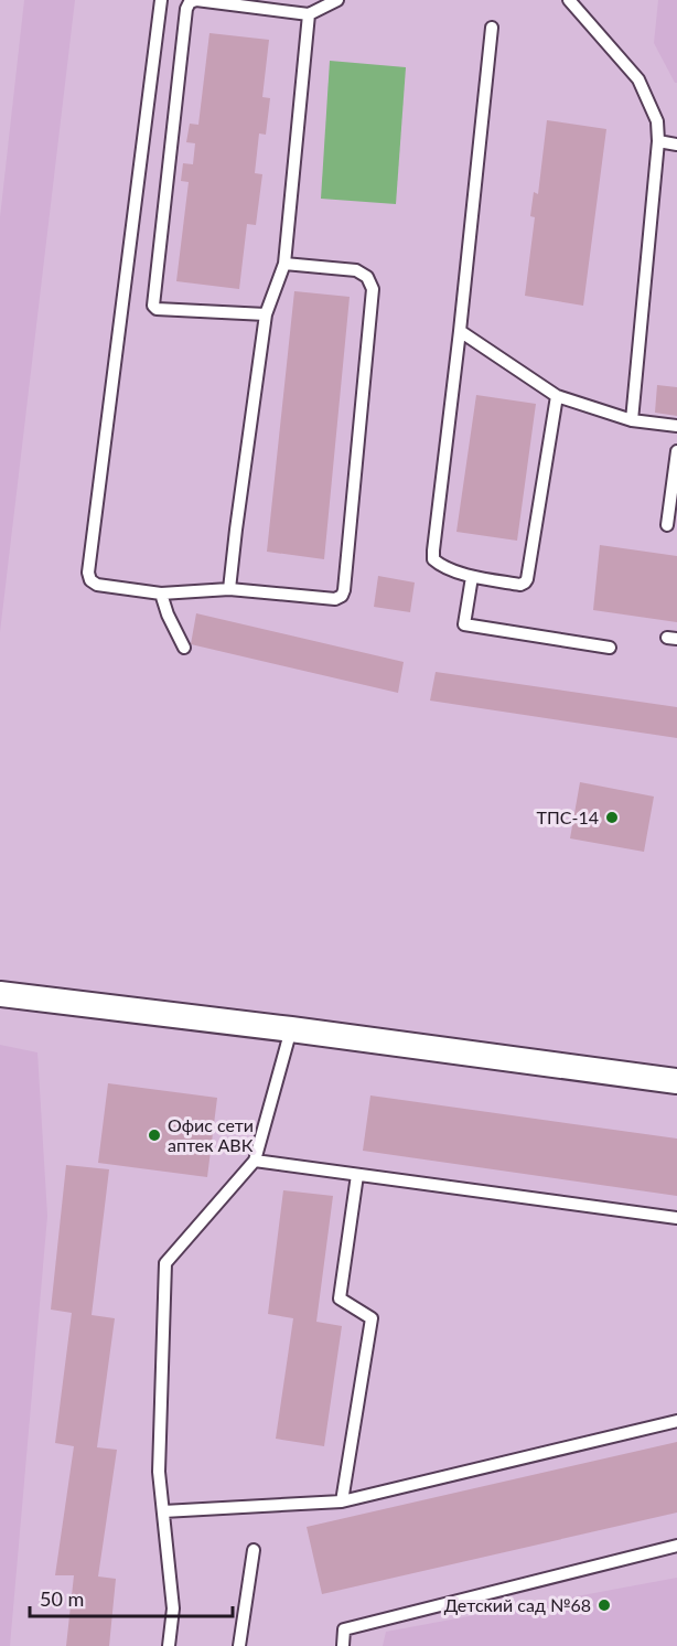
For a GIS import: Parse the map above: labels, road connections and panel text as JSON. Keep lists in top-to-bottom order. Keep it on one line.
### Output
{"places":["ТПС-14","Офис сети аптек АВК","Детский сад №68"],"scale_bar":"50 m"}
